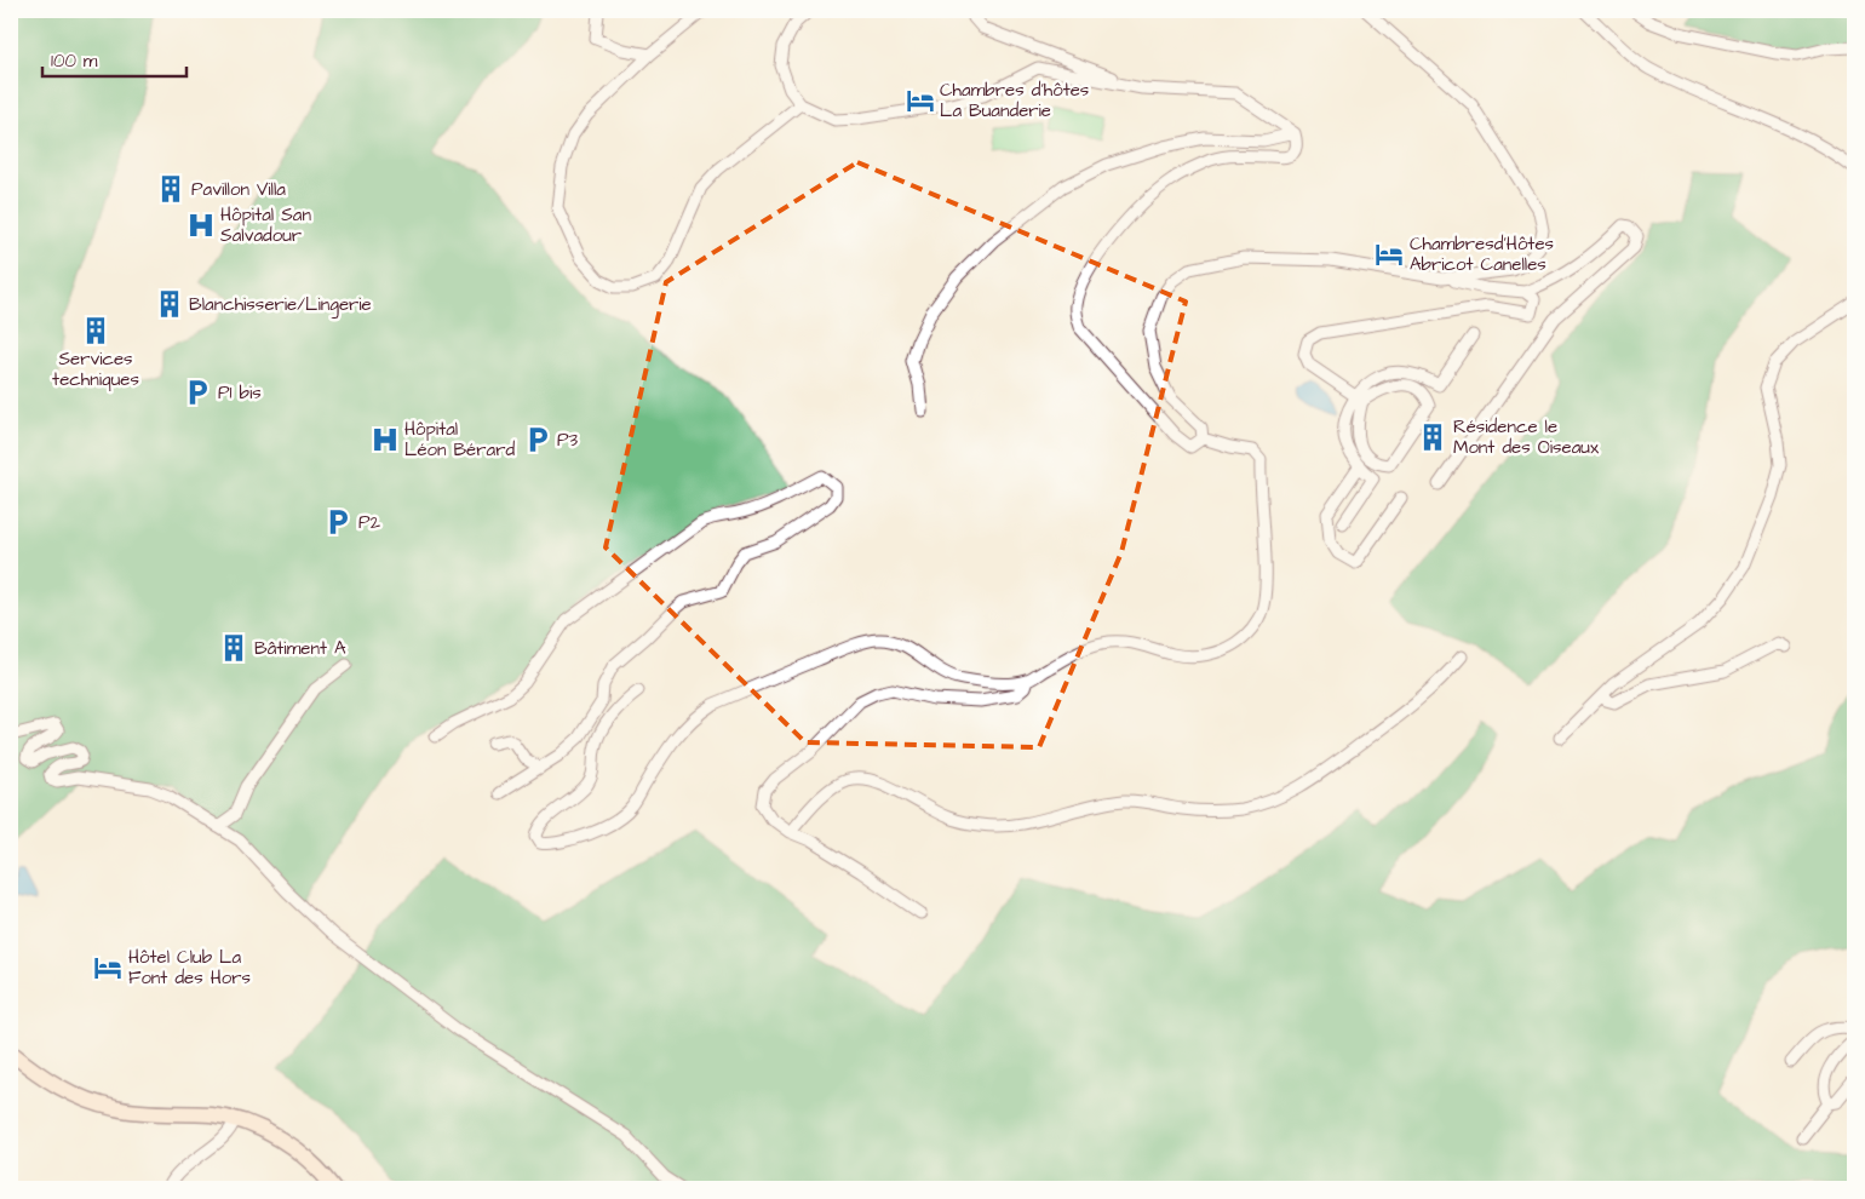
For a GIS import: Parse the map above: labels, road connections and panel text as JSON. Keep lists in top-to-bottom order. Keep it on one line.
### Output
{"places":{"hotel":["Chambres d'hôtes La Buanderie","Chambresd'Hôtes Abricot Canelles","Hôtel Club La Font des Hors"],"building":["Pavillon Villa","Blanchisserie/Lingerie","Services techniques","Résidence le Mont des Oiseaux","Bâtiment A"],"hospital":["Hôpital San Salvadour","Hôpital Léon Bérard"],"parking":["P1 bis","P3","P2"]},"scale_bar":"100 m"}
